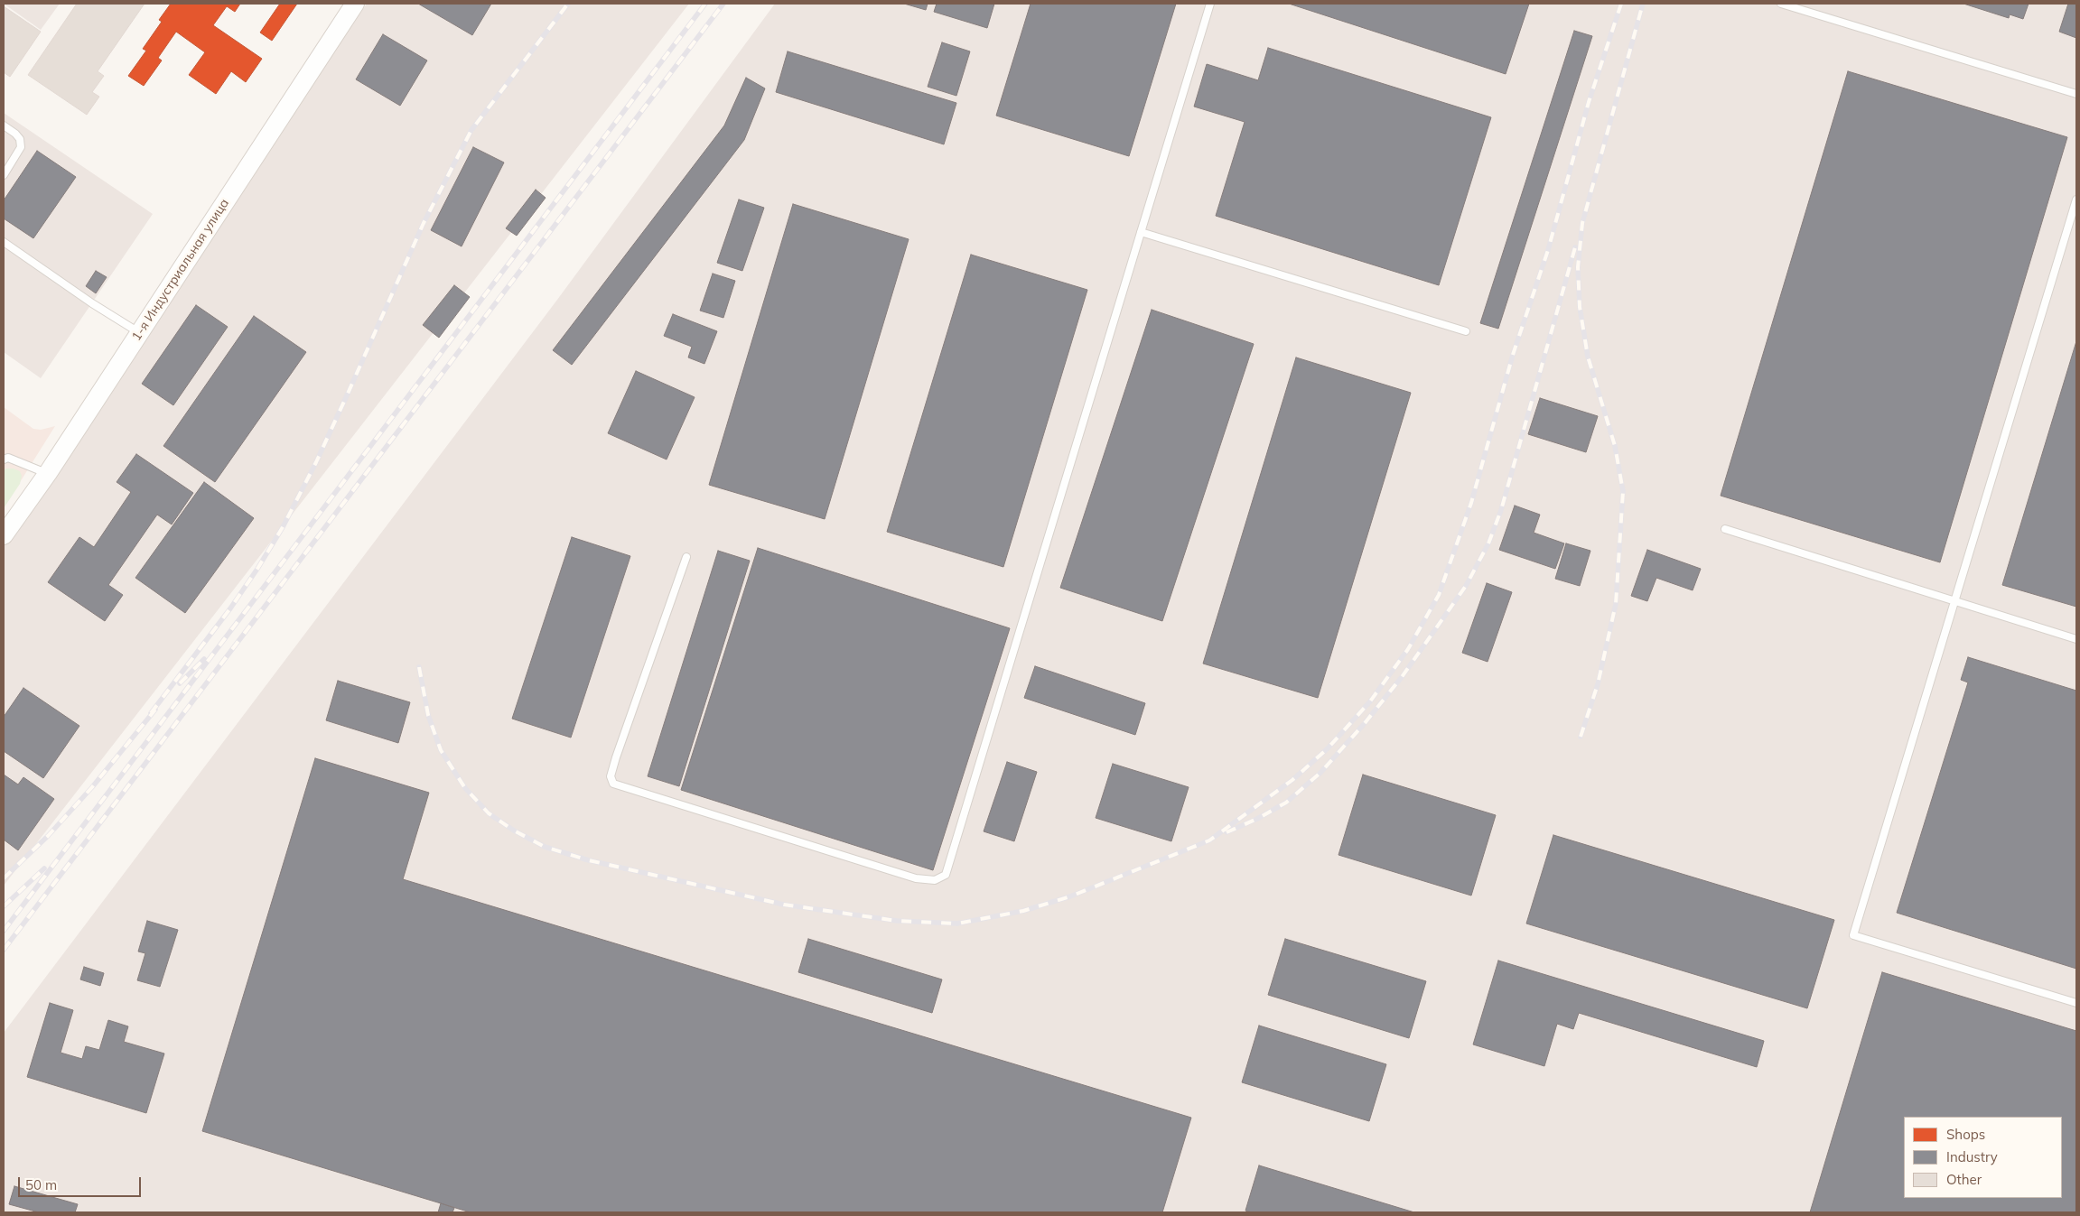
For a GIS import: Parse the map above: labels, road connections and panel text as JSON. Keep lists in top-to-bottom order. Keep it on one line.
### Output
{"streets":{"main road":["1-я Индустриальная улица"]},"legend":["Shops","Industry","Other"],"scale_bar":"50 m"}
